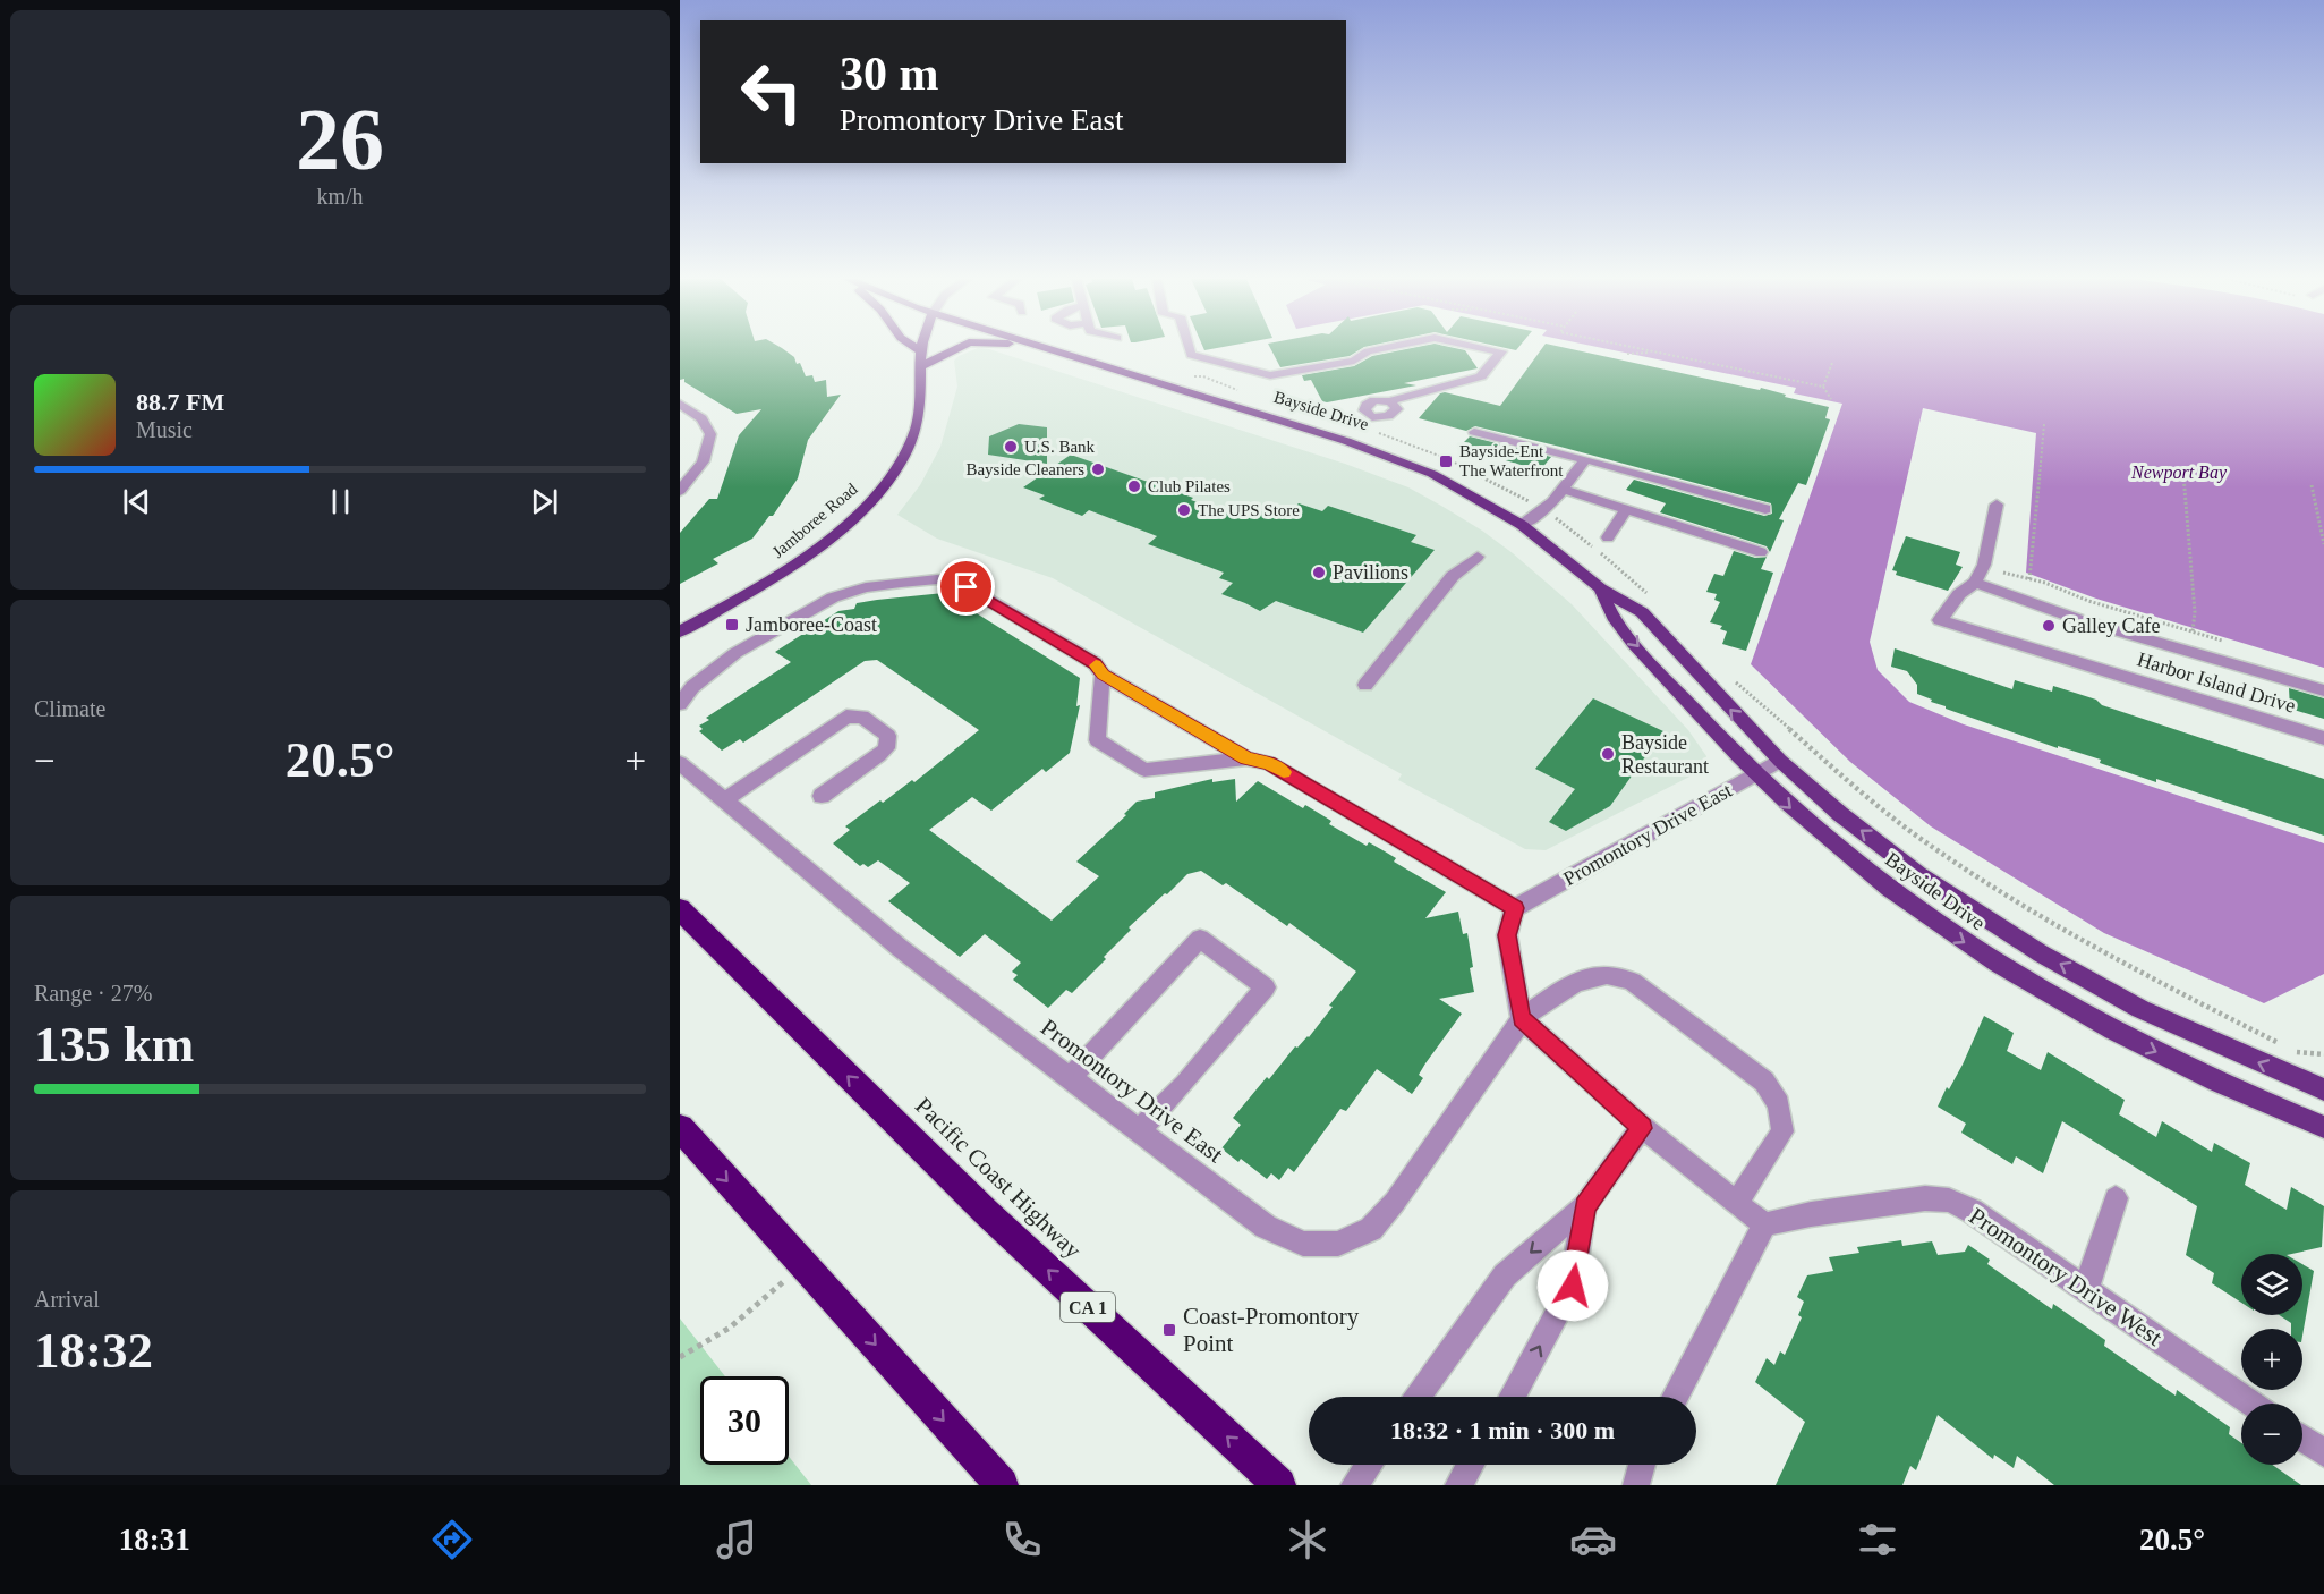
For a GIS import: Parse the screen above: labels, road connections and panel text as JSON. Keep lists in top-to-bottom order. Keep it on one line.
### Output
{"streets":{"highway":["Pacific Coast Highway","CA 1"],"main road":["Bayside Drive","Jamboree Road"],"street":["Harbor Island Drive","Promontory Drive East","Promontory Drive West"]},"crossings":[["Bayside Drive","Promontory Drive East"]],"water":["Newport Bay"],"places":{"other":["U.S. Bank","Bayside Cleaners","Club Pilates","The UPS Store","Pavilions","Galley Cafe","Bayside Restaurant"],"transit":["Bayside-Ent The Waterfront","Jamboree-Coast","Coast-Promontory Point"]},"page":{"tile":[["26","km/h"],"Climate",["Range · 27%","135 km"],["Arrival","18:32"]],"turn":["30 m","Promontory Drive East"],"song":["88.7 FM","Music"],"heat":["−","20.5°","+"],"map_buttons":["+","−"],"limit":"30","trip":"18:32 · 1 min · 300 m","tabs":["18:31","20.5°"]}}
